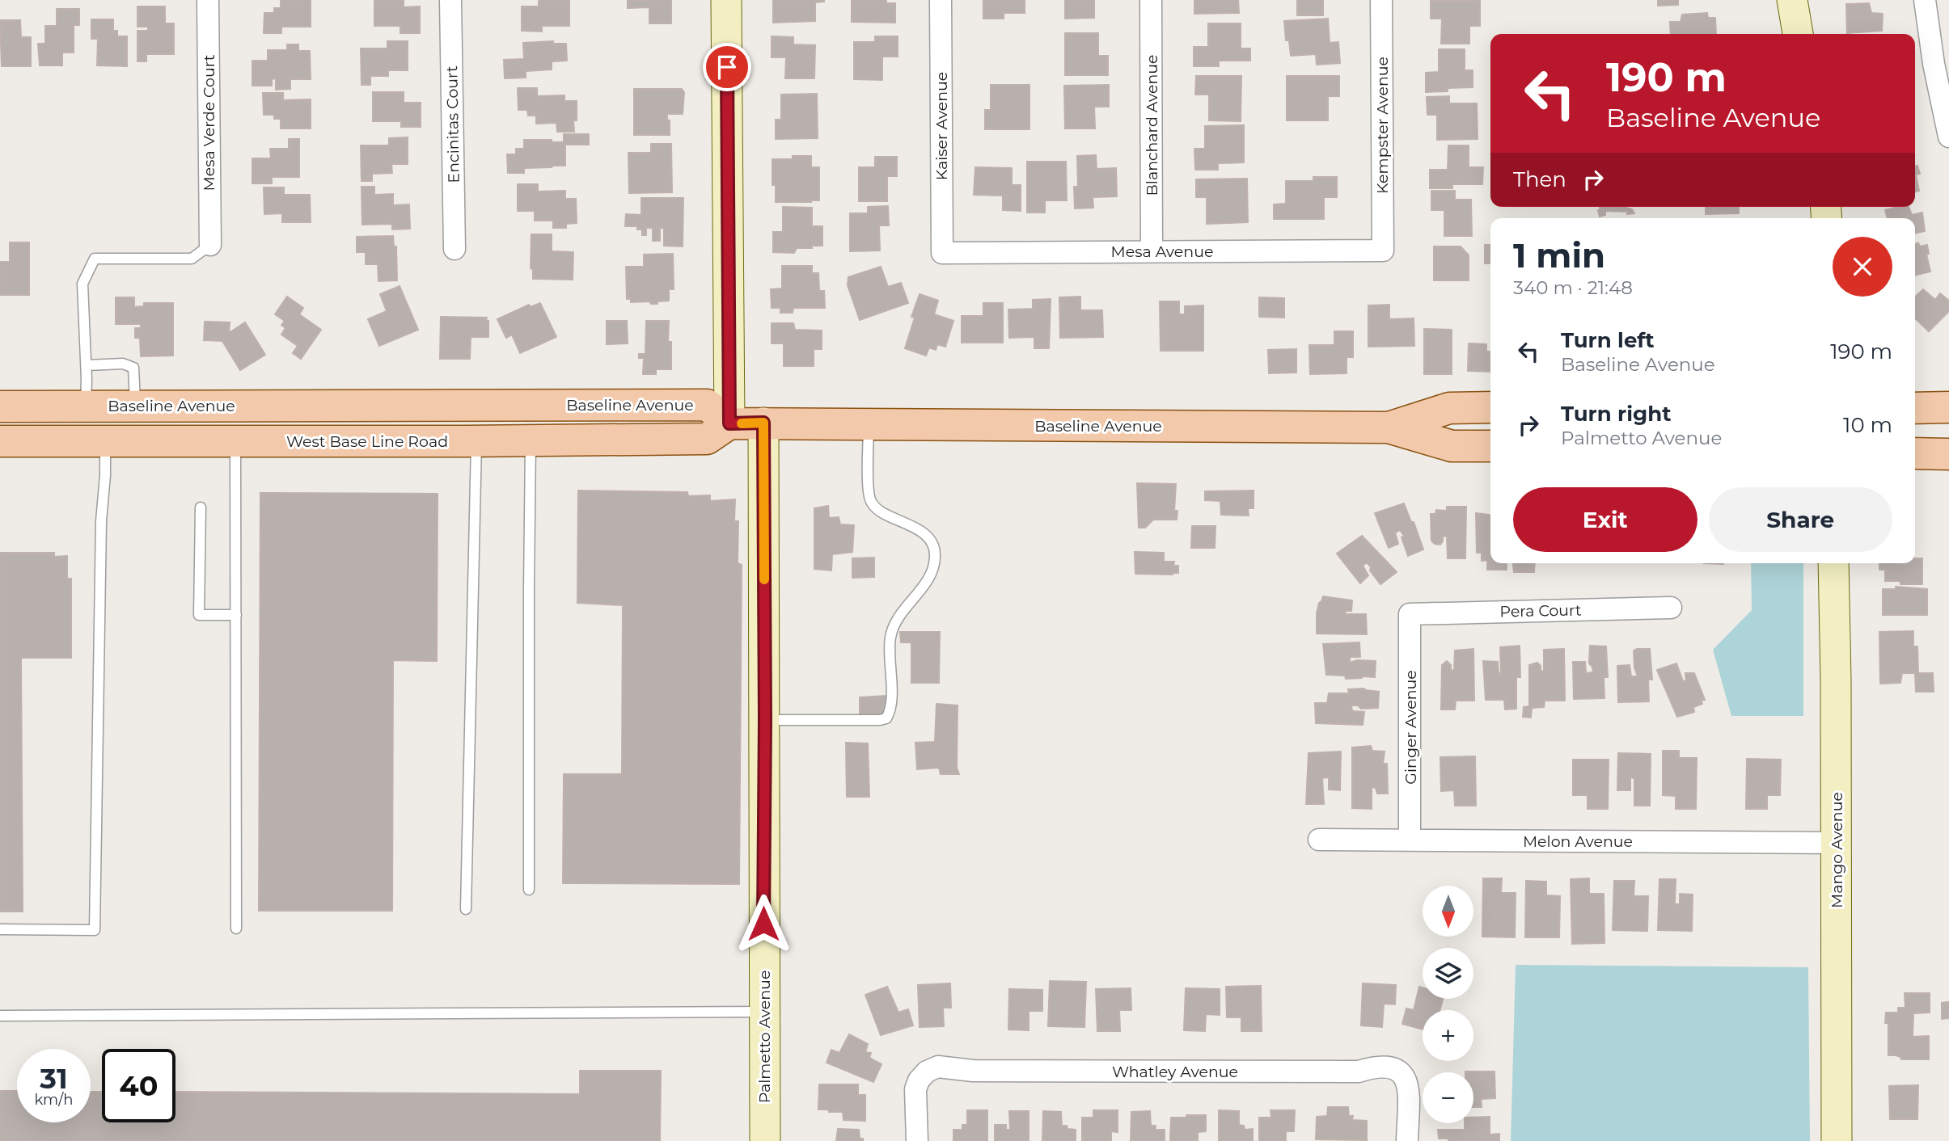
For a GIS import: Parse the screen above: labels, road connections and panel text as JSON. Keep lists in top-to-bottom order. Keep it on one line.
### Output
{"streets":{"main road":["Baseline Avenue","West Base Line Road"],"street":["Mesa Verde Court","Encinitas Court","Blanchard Avenue","Kempster Avenue","Kaiser Avenue","Mesa Avenue","Pera Court","Ginger Avenue","Melon Avenue","Mango Avenue","Palmetto Avenue","Whatley Avenue"]},"crossings":[["Blanchard Avenue","Mesa Avenue"],["Kempster Avenue","Mesa Avenue"],["Kaiser Avenue","Mesa Avenue"],["Baseline Avenue","West Base Line Road"],["Baseline Avenue","Palmetto Avenue"],["Pera Court","Ginger Avenue"],["Ginger Avenue","Melon Avenue"],["Melon Avenue","Mango Avenue"]],"north":"bottom","page":{"turn":["190 m","Baseline Avenue"],"then":"Then","heading":["1 min","340 m · 21:48"],"list":[{"name":"Turn left","note":"Baseline Avenue","value":"190 m"},{"name":"Turn right","note":"Palmetto Avenue","value":"10 m"}],"buttons":["Exit","Share"],"map_buttons":["+","−"],"speed":"31 km/h","limit":"40"}}
